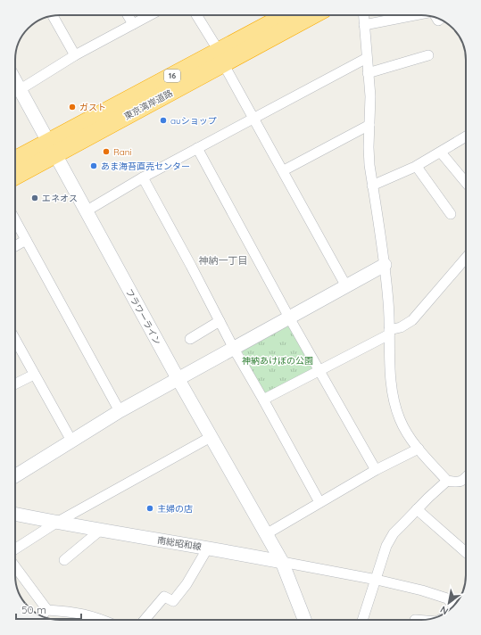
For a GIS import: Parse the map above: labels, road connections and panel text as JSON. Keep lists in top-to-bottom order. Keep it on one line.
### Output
{"streets":{"highway":["16","東京湾岸道路"],"street":["フラワーライン","南総昭和線"]},"crossings":[["東京湾岸道路","フラワーライン"],["フラワーライン","南総昭和線"]],"districts":["神納一丁目"],"parks":["神納あけぼの公園"],"places":["ガスト","auショップ","Rani","あま海苔直売センター","エネオス","主婦の店"],"scale_bar":"50 m","north":"bottom left"}
